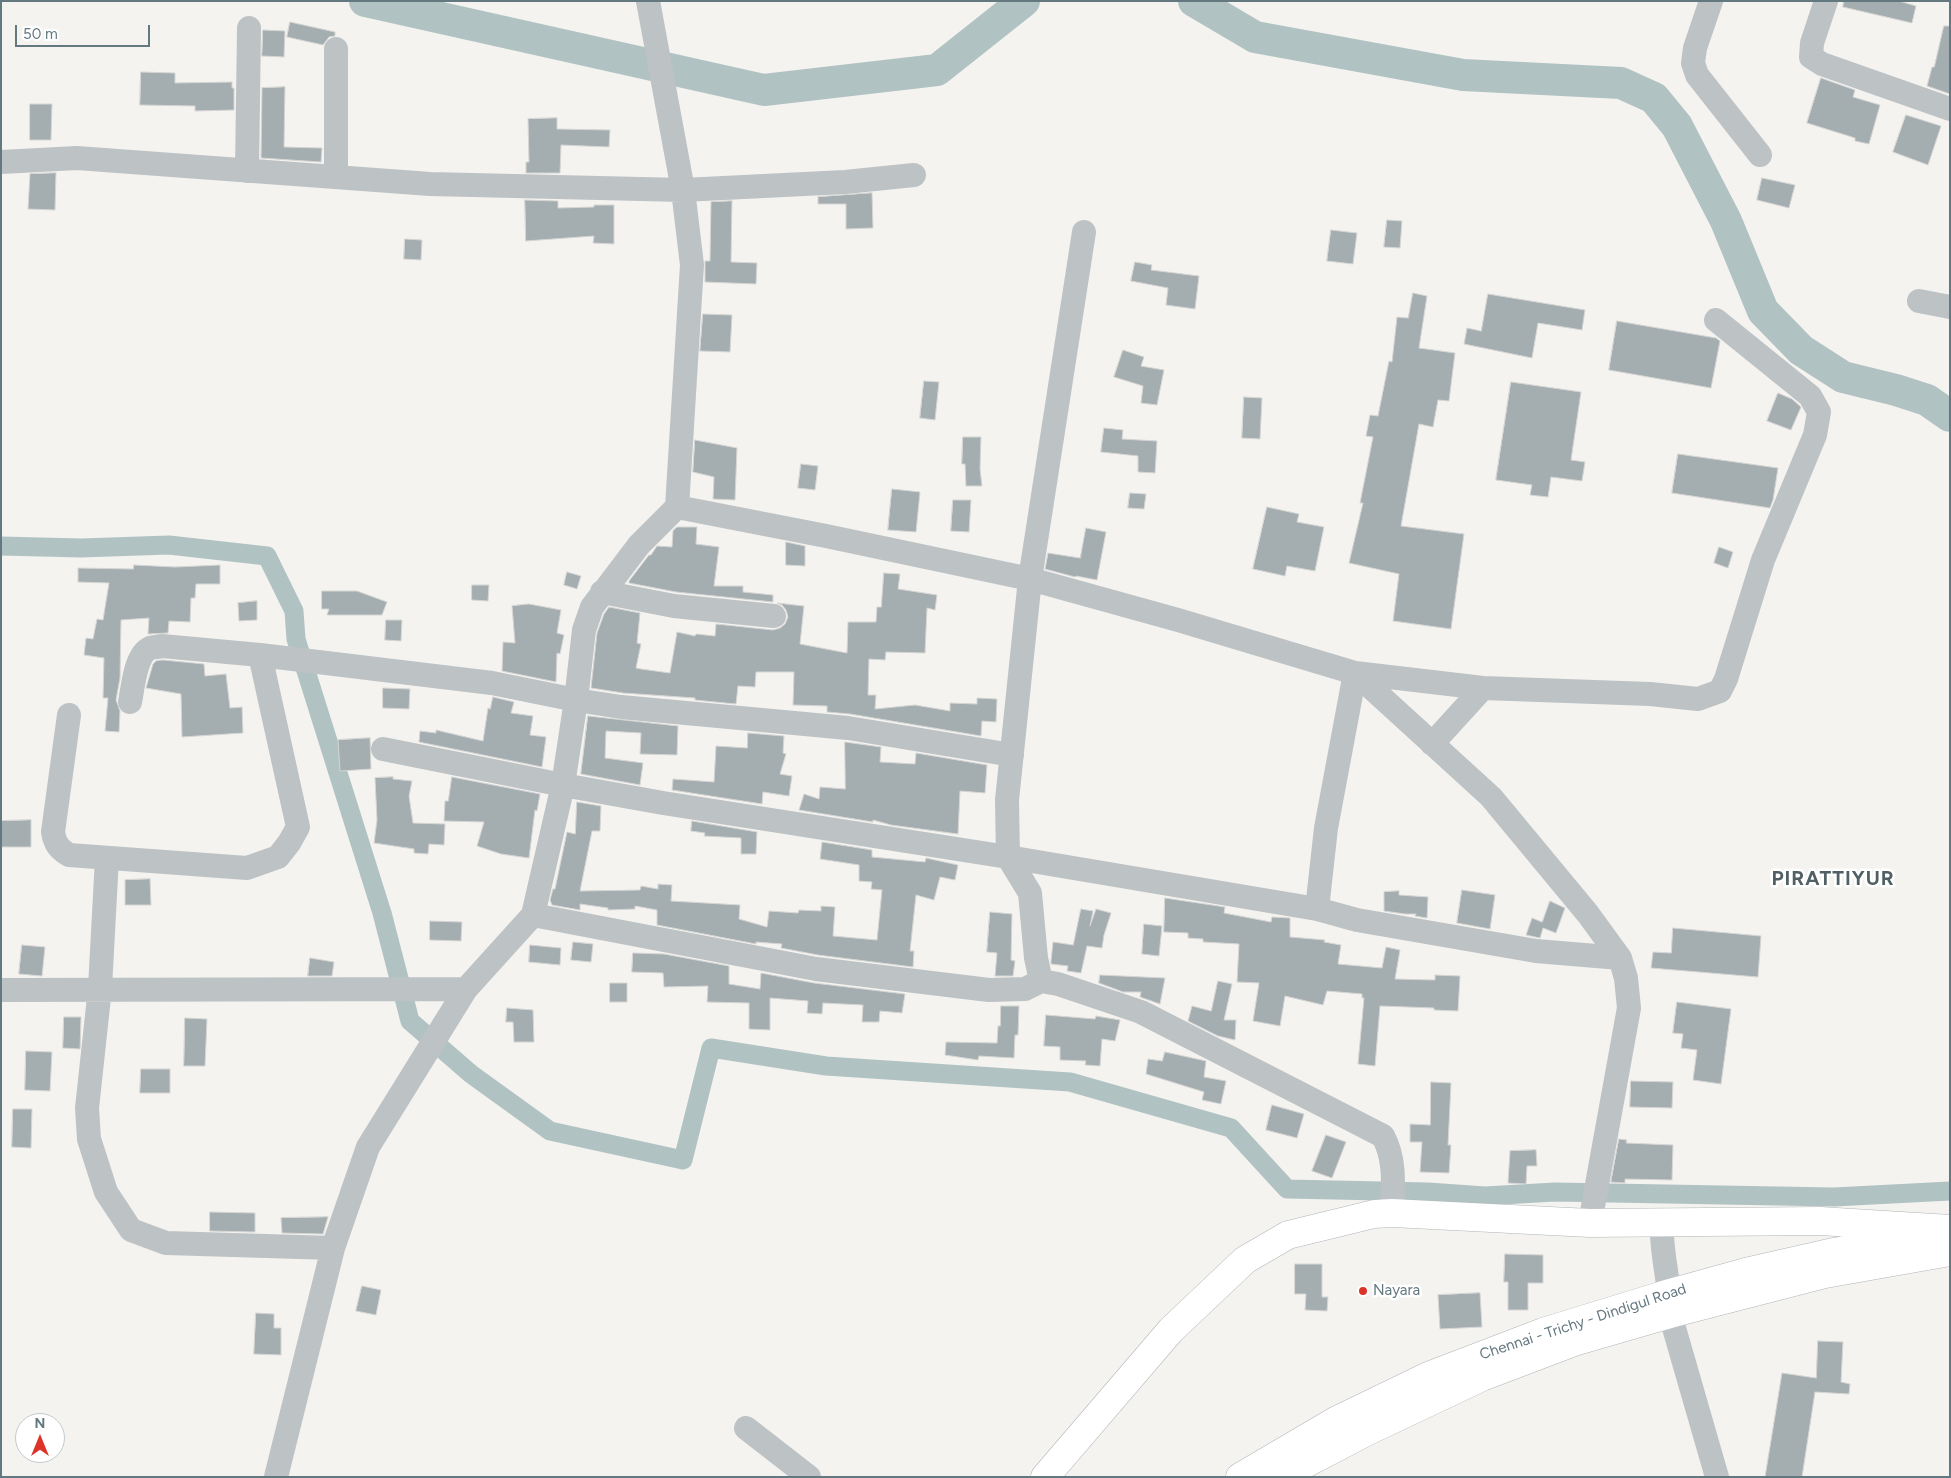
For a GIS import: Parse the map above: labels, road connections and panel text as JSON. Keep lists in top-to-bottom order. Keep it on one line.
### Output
{"streets":{"highway":["Chennai - Trichy - Dindigul Road"]},"districts":["PIRATTIYUR"],"places":["Nayara"],"scale_bar":"50 m","north":"top"}
